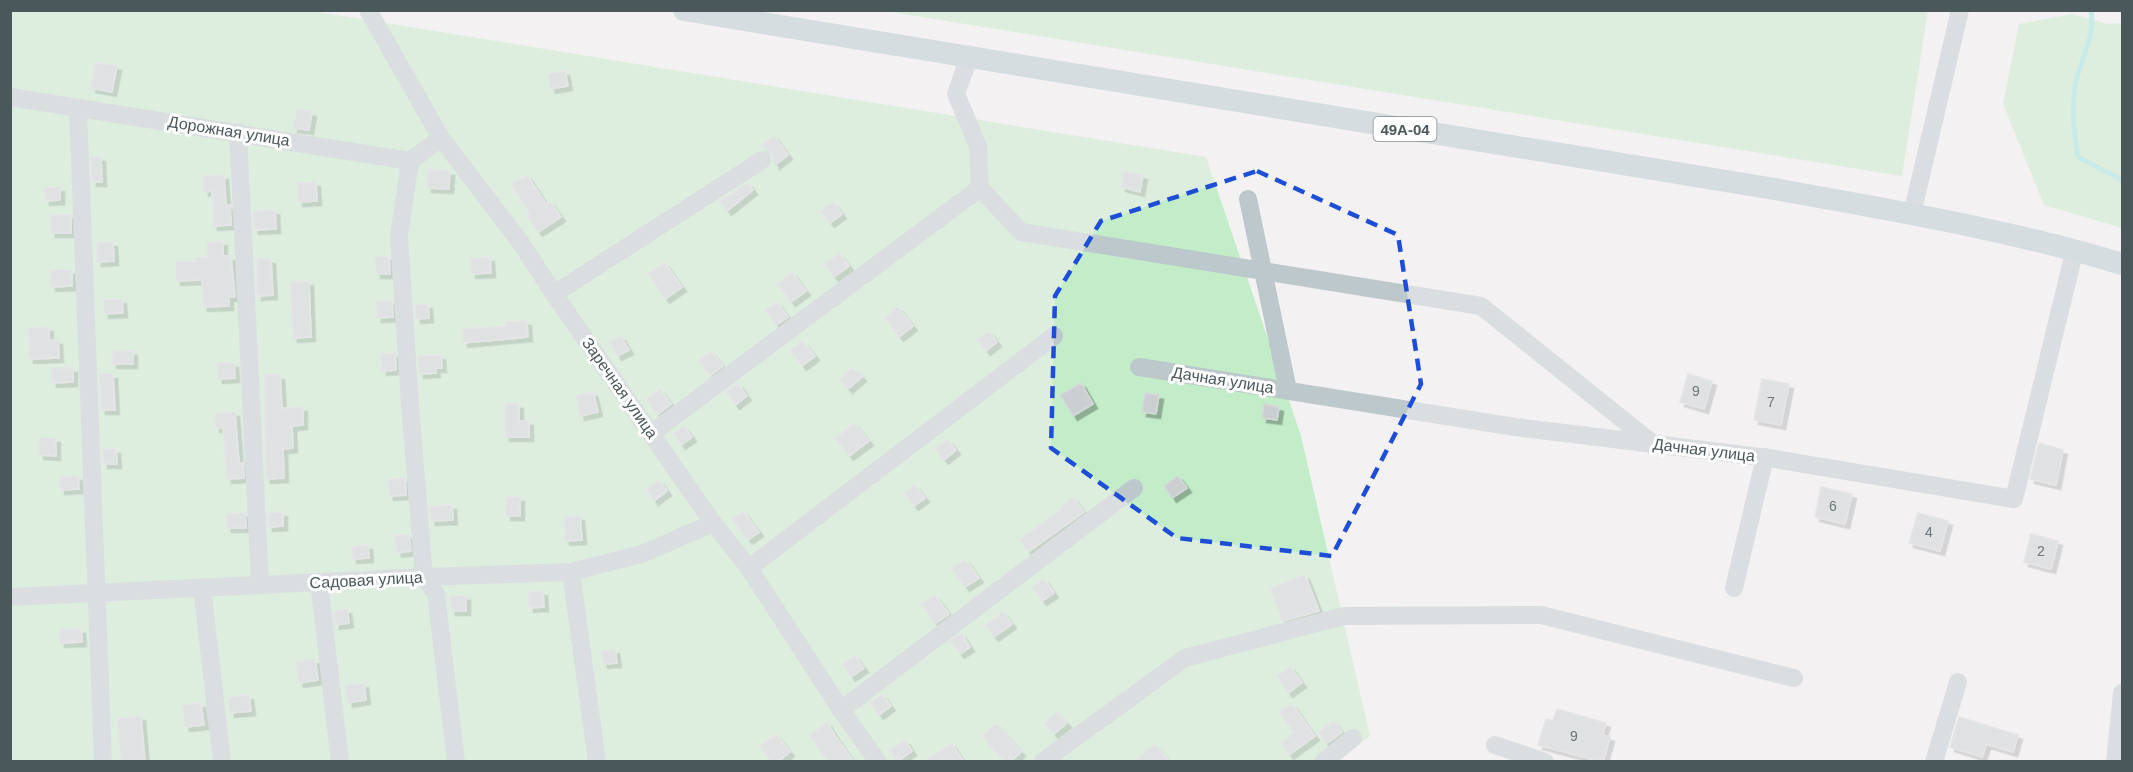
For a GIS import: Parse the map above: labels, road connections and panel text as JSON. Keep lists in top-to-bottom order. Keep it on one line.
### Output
{"streets":{"main road":["49А-04"],"street":["Дорожная улица","Дачная улица","Заречная улица","Садовая улица"]},"crossings":[["49А-04","Дачная улица"],["Заречная улица","Садовая улица"]],"house_numbers":["9","7","6","4","2","9"]}
